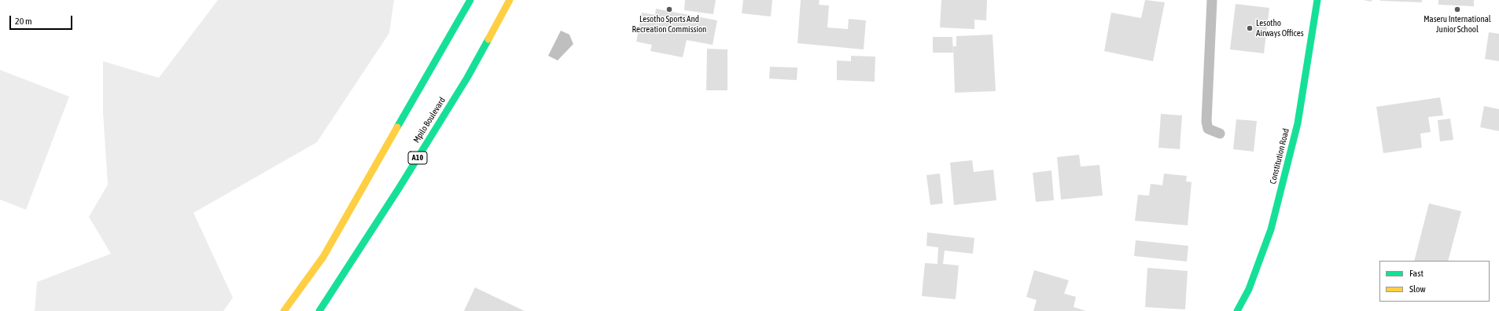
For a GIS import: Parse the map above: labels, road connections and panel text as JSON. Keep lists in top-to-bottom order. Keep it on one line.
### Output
{"streets":{"main road":["Mpilo Boulevard","Constitution Road","A10"]},"places":["Lesotho Sports And Recreation Commission","Maseru International Junior School","Lesotho Airways Offices"],"legend":["Fast","Slow"],"scale_bar":"20 m"}
